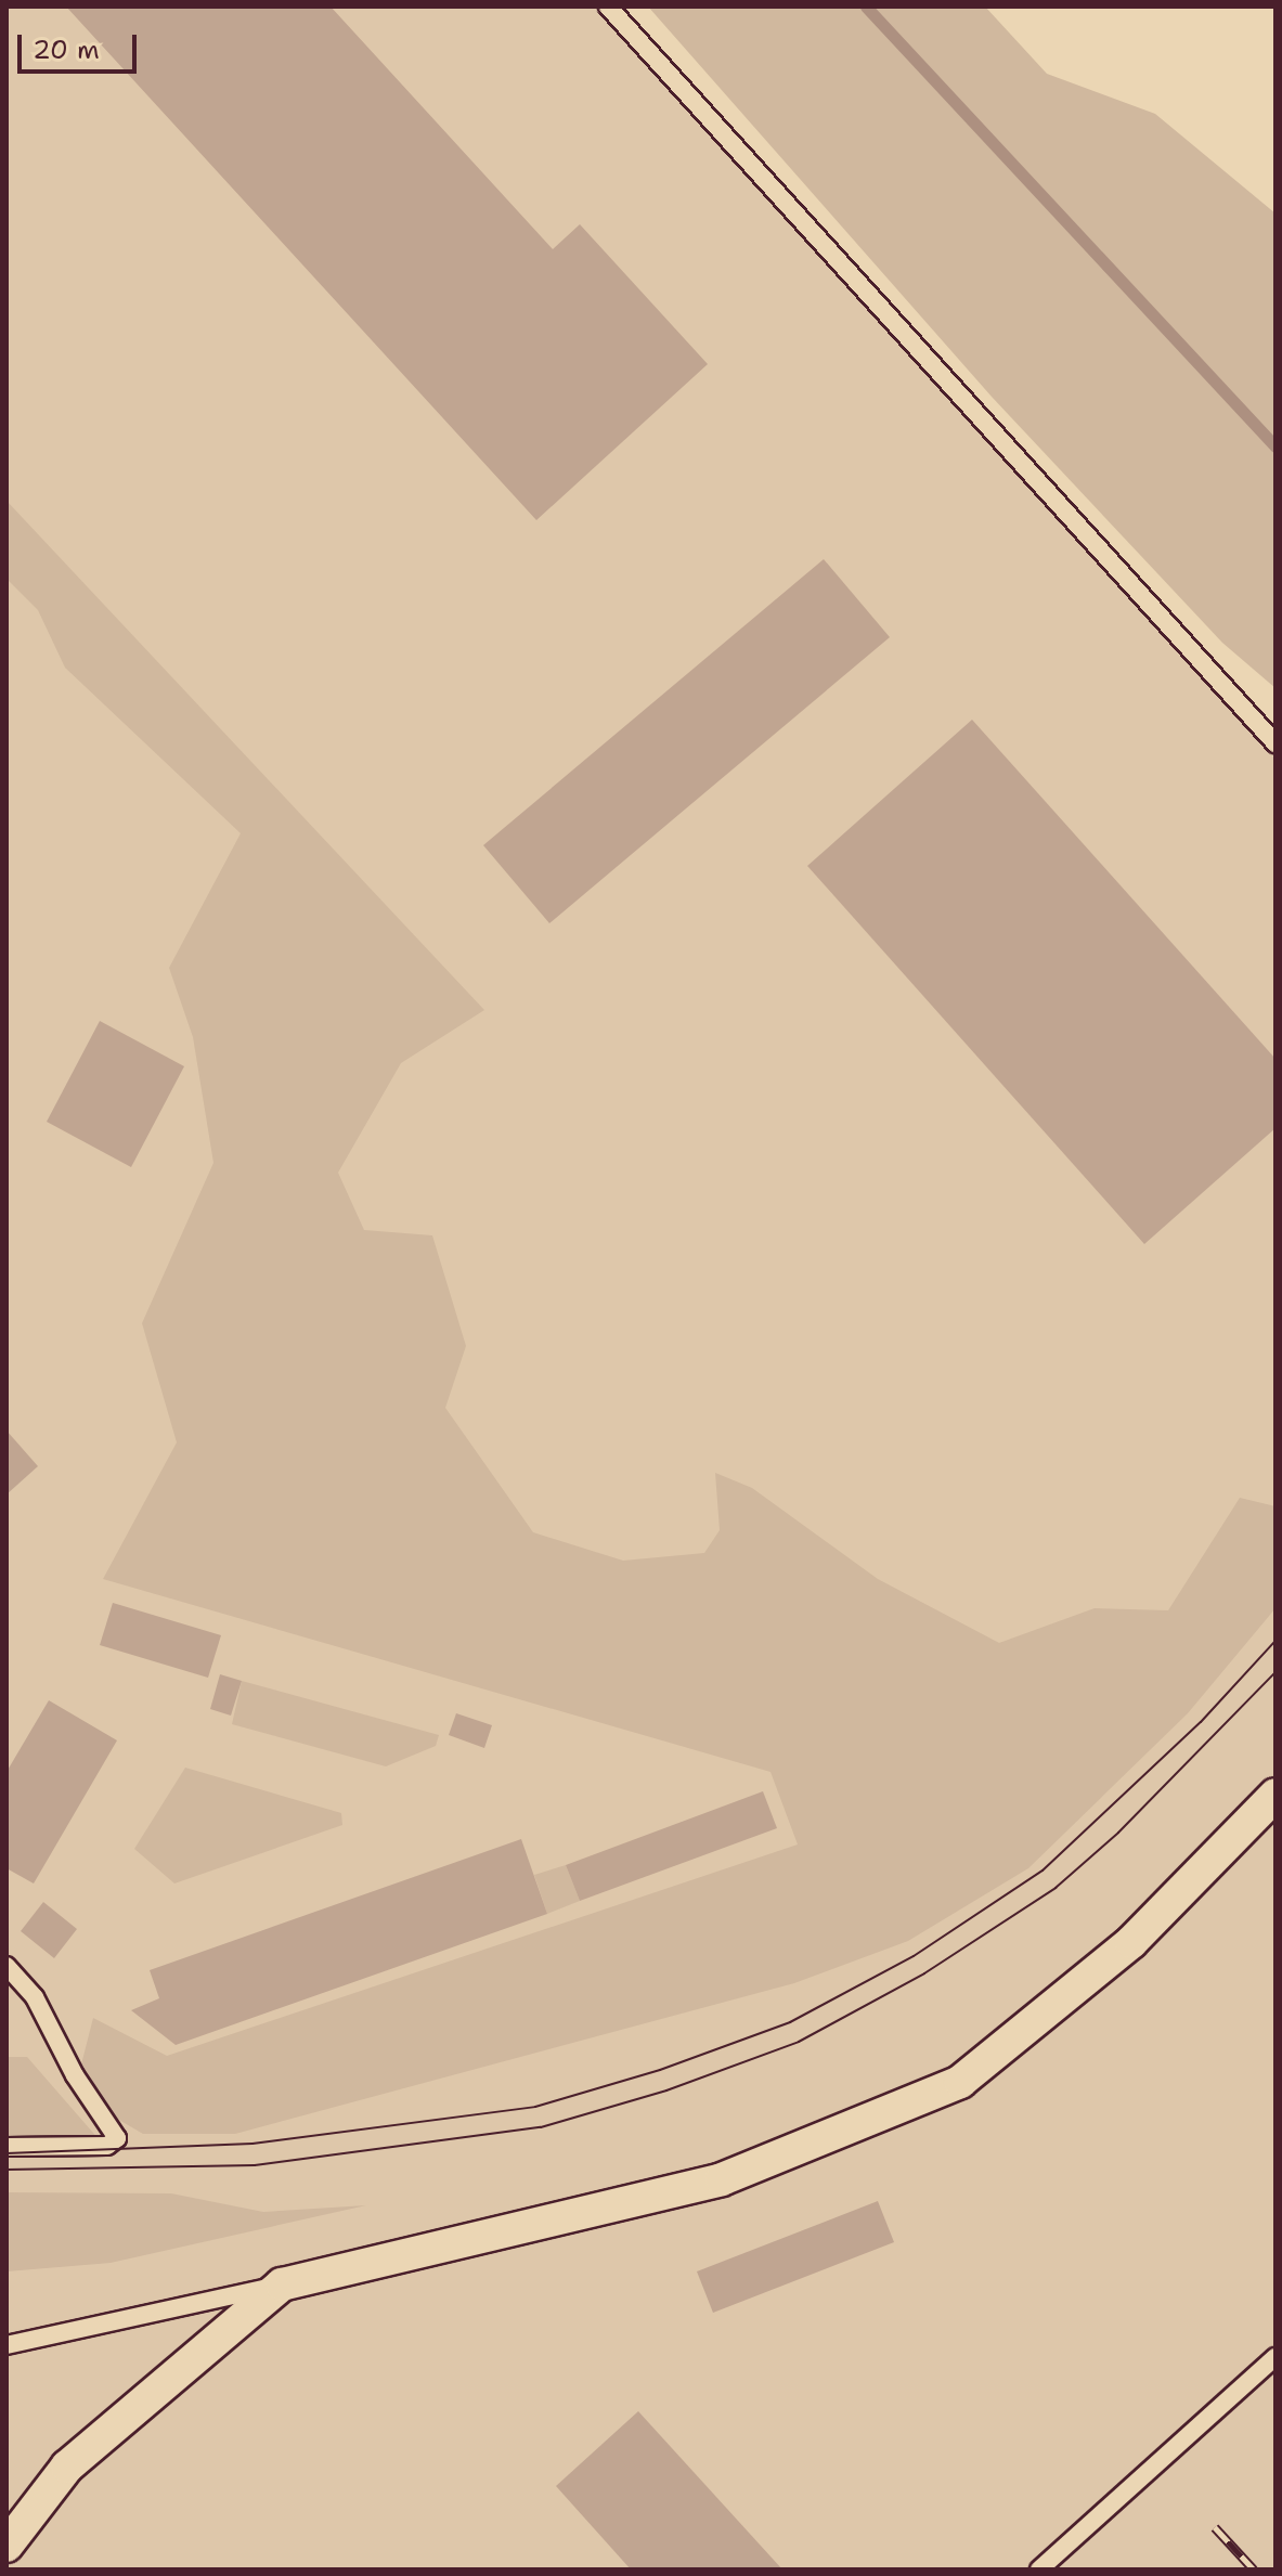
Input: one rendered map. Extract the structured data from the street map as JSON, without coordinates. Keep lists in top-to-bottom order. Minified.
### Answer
{"scale_bar":"20 m"}
